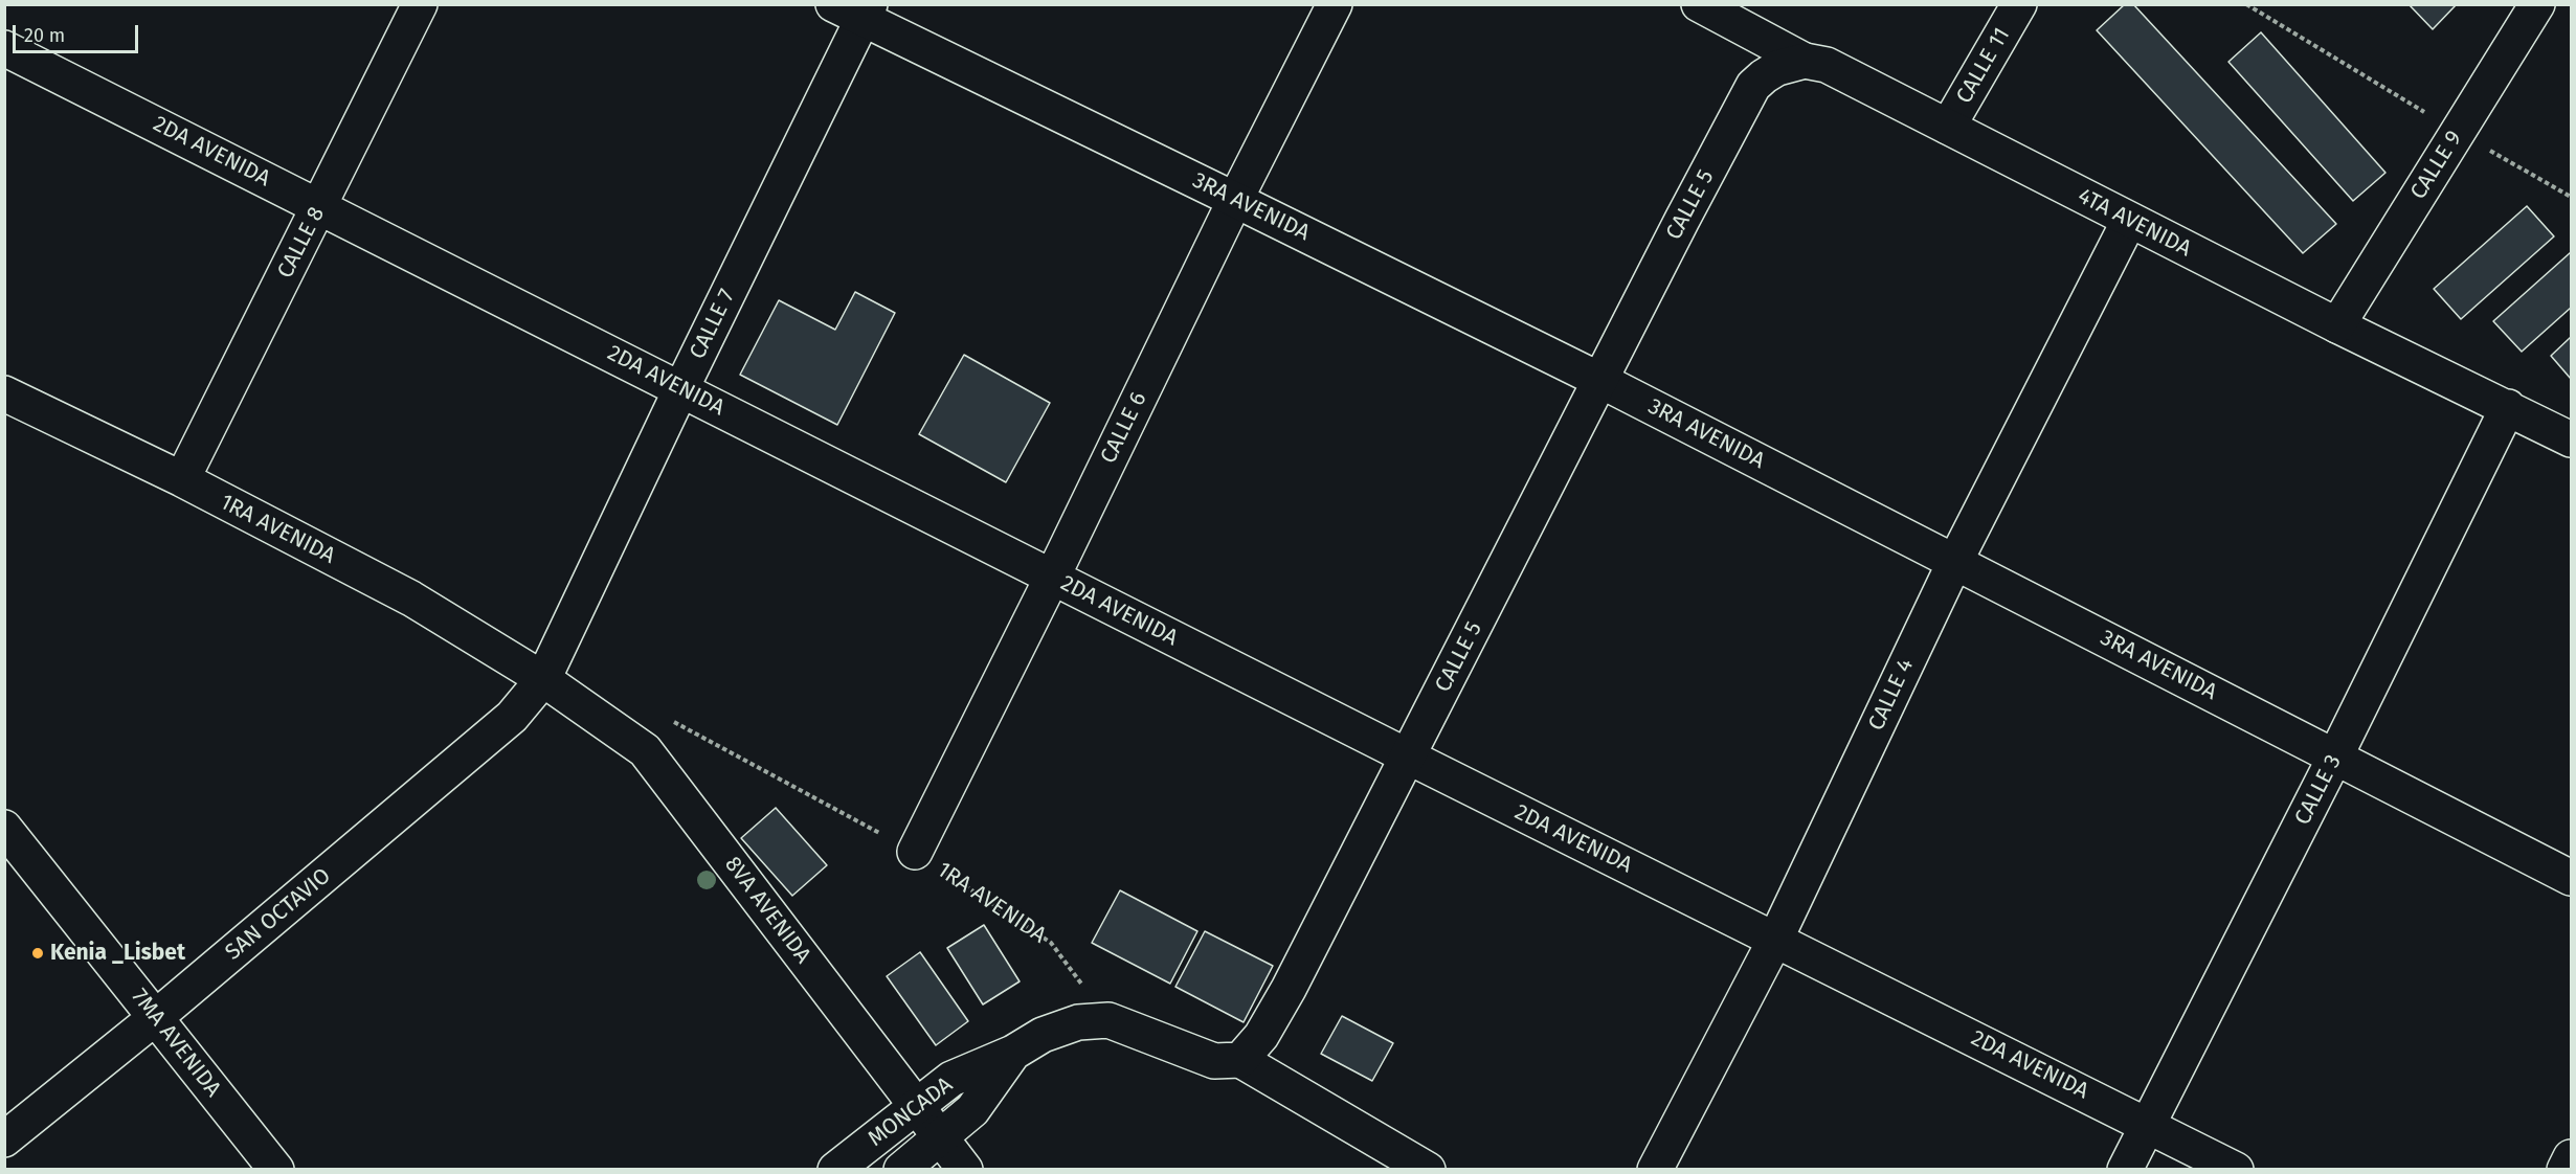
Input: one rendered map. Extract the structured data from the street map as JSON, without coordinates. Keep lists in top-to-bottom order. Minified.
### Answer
{"streets":{"street":["CALLE 11","2DA AVENIDA","CALLE 9","CALLE 5","3RA AVENIDA","4TA AVENIDA","CALLE 8","CALLE 7","CALLE 6","1RA AVENIDA","CALLE 4","CALLE 3","8VA AVENIDA","SAN OCTAVIO","7MA AVENIDA","MONCADA"]},"crossings":[["CALLE 11","4TA AVENIDA"],["2DA AVENIDA","CALLE 5"],["2DA AVENIDA","CALLE 8"],["2DA AVENIDA","CALLE 7"],["2DA AVENIDA","CALLE 6"],["2DA AVENIDA","CALLE 4"],["2DA AVENIDA","CALLE 3"],["CALLE 9","4TA AVENIDA"],["CALLE 5","3RA AVENIDA"],["CALLE 5","4TA AVENIDA"],["3RA AVENIDA","CALLE 7"],["3RA AVENIDA","CALLE 6"],["3RA AVENIDA","CALLE 4"],["3RA AVENIDA","CALLE 3"],["4TA AVENIDA","CALLE 4"],["4TA AVENIDA","CALLE 3"],["CALLE 8","1RA AVENIDA"],["CALLE 7","1RA AVENIDA"],["CALLE 7","8VA AVENIDA"],["CALLE 7","SAN OCTAVIO"],["CALLE 6","1RA AVENIDA"],["1RA AVENIDA","8VA AVENIDA"],["1RA AVENIDA","SAN OCTAVIO"],["8VA AVENIDA","SAN OCTAVIO"],["8VA AVENIDA","MONCADA"],["SAN OCTAVIO","7MA AVENIDA"]],"places":["Kenia _Lisbet"],"scale_bar":"20 m"}
